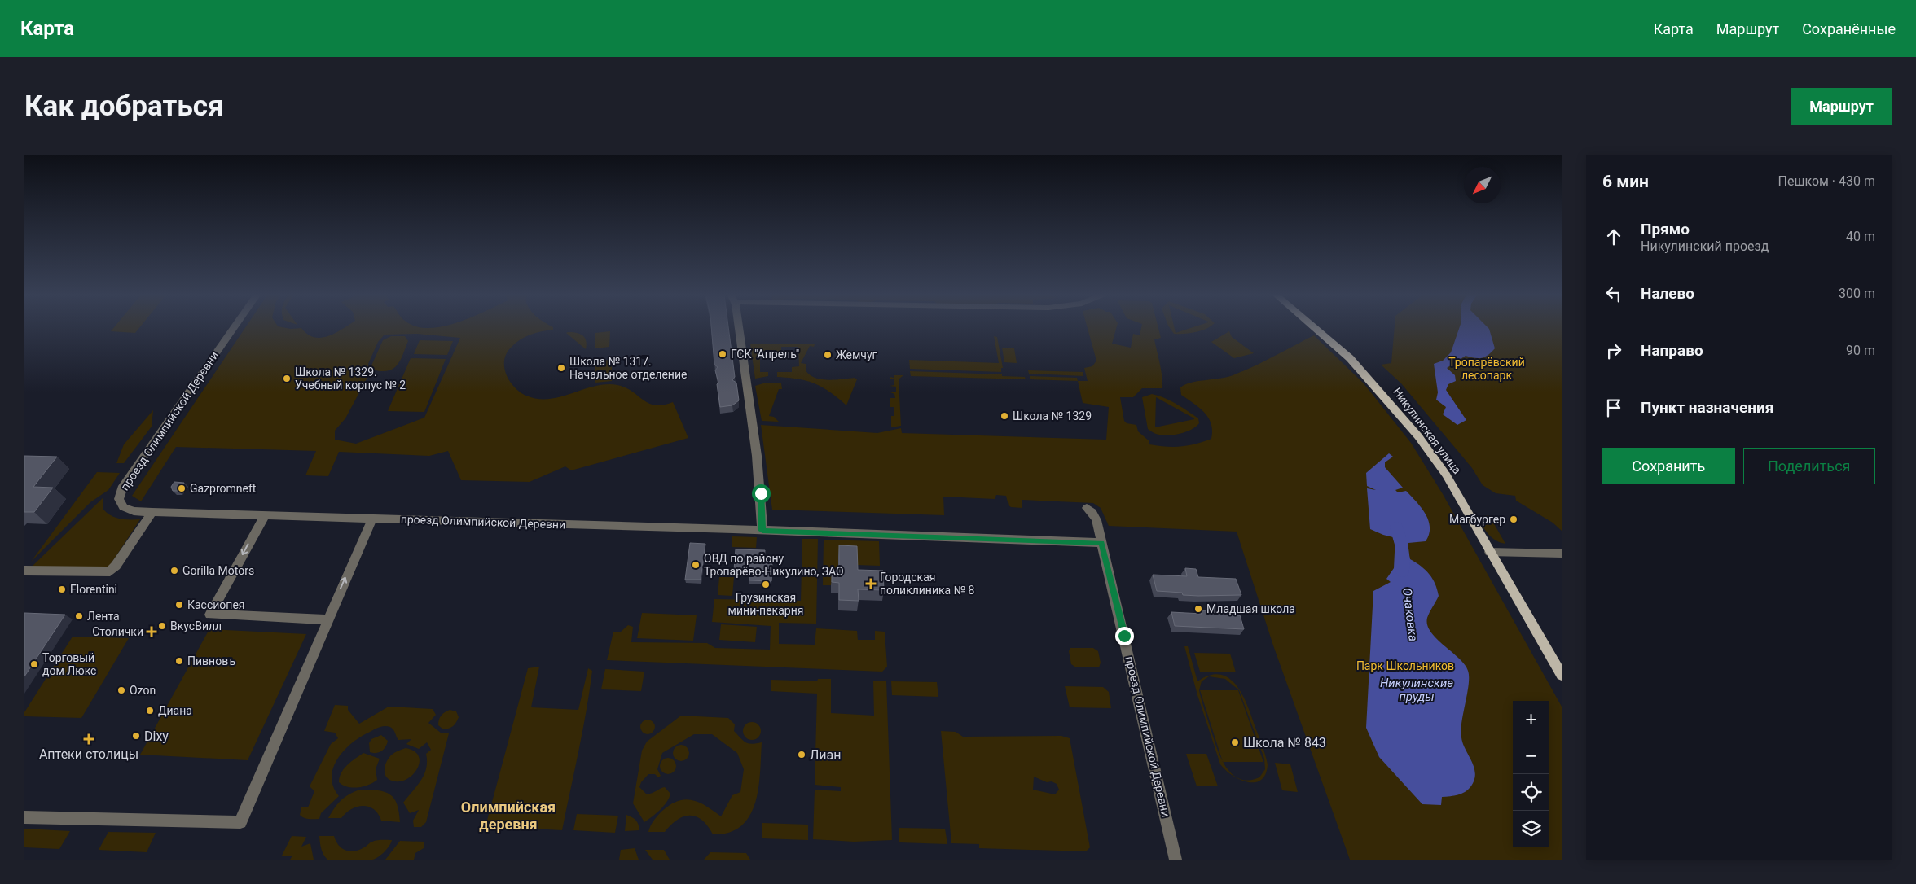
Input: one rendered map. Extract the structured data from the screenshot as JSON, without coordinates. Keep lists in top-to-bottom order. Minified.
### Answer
{"streets":{"main road":["Никулинская улица"],"street":["проезд Олимпийской Деревни"]},"districts":["Олимпийская деревня"],"water":["Очаковка","Никулинские пруды"],"parks":["Тропарёвский лесопарк","Парк Школьников"],"places":{"other":["ГСК \"Апрель\"","Жемчуг","Школа № 1317. Начальное отделение","Школа № 1329. Учебный корпус № 2","Школа № 1329","Gazpromneft","Магбургер","ОВД по району Тропарёво-Никулино, ЗАО","Gorilla Motors","Грузинская мини-пекарня","Florentini","Кассиопея","Младшая школа","Лента","ВкусВилл","Пивновъ","Торговый дом Люкс","Ozon","Диана","Dixy","Школа № 843","Лиан"],"health":["Городская поликлиника № 8","Столички","Аптеки столицы"]},"north":"bottom left","page":{"header":"Карта","nav":["Карта","Маршрут","Сохранённые"],"buttons":["Маршрут",["Сохранить","Поделиться"]],"title":"Как добраться","heading":["6 мин","Пешком · 430 m"],"list":[["Прямо","Никулинский проезд","40 m"],["Налево","300 m"],["Направо","90 m"],"Пункт назначения"],"map_buttons":["+","−"]}}
